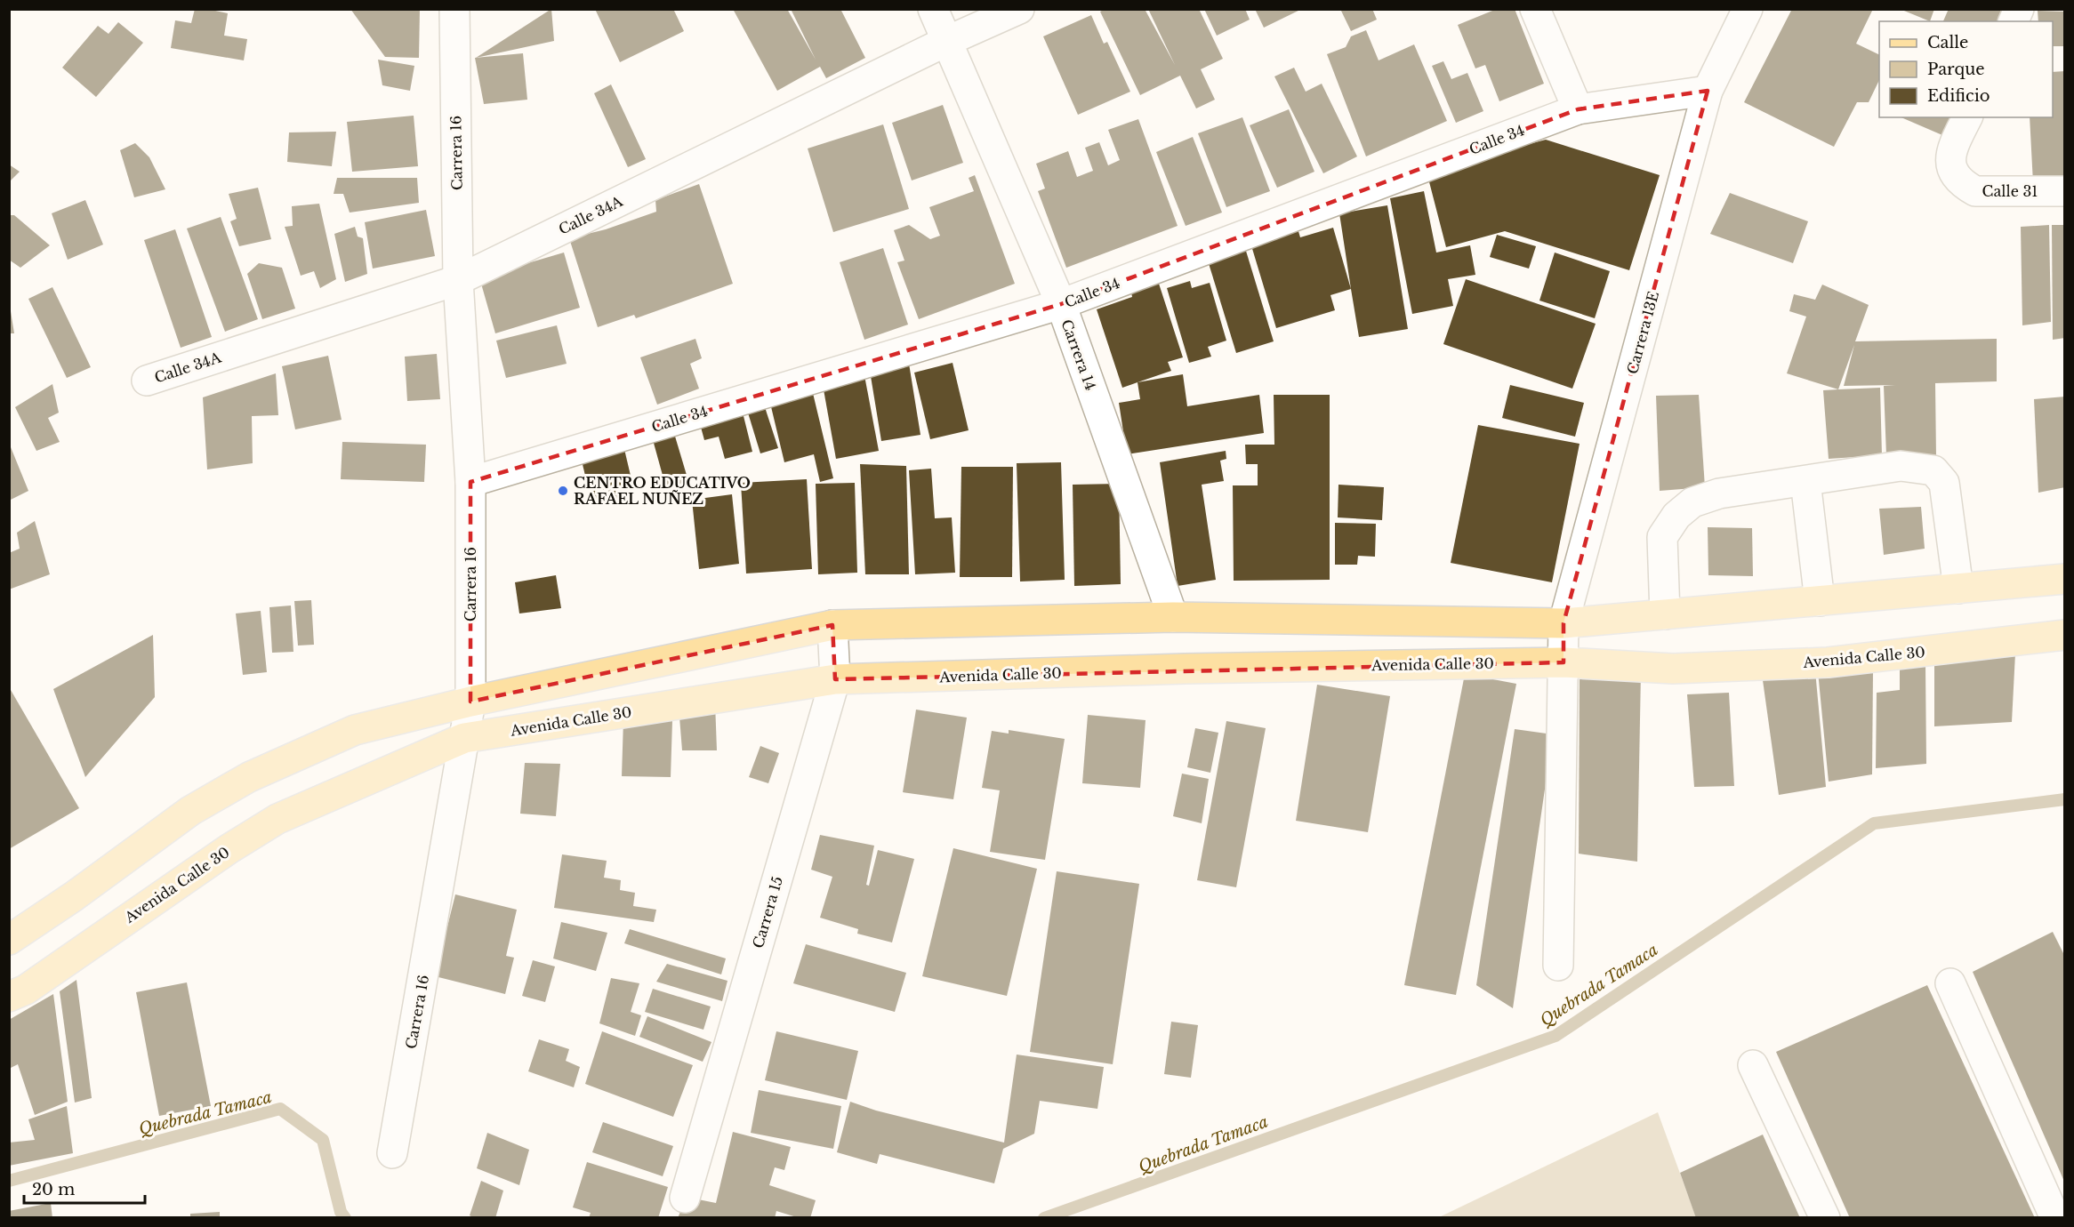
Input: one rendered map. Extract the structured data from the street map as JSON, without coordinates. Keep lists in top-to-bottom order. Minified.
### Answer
{"streets":{"main road":["Avenida Calle 30"],"street":["Calle 34","Carrera 16","Calle 31","Calle 34A","Carrera 13E","Carrera 14","Carrera 15"]},"crossings":[["Calle 34","Carrera 16"],["Calle 34","Carrera 13E"],["Calle 34","Carrera 14"],["Carrera 16","Calle 34A"],["Carrera 16","Avenida Calle 30"],["Calle 34A","Carrera 14"],["Carrera 13E","Avenida Calle 30"],["Avenida Calle 30","Carrera 15"]],"water":["Quebrada Tamaca"],"places":["CENTRO EDUCATIVO RAFAEL NUÑEZ"],"legend":["Calle","Parque","Edificio"],"scale_bar":"20 m"}
